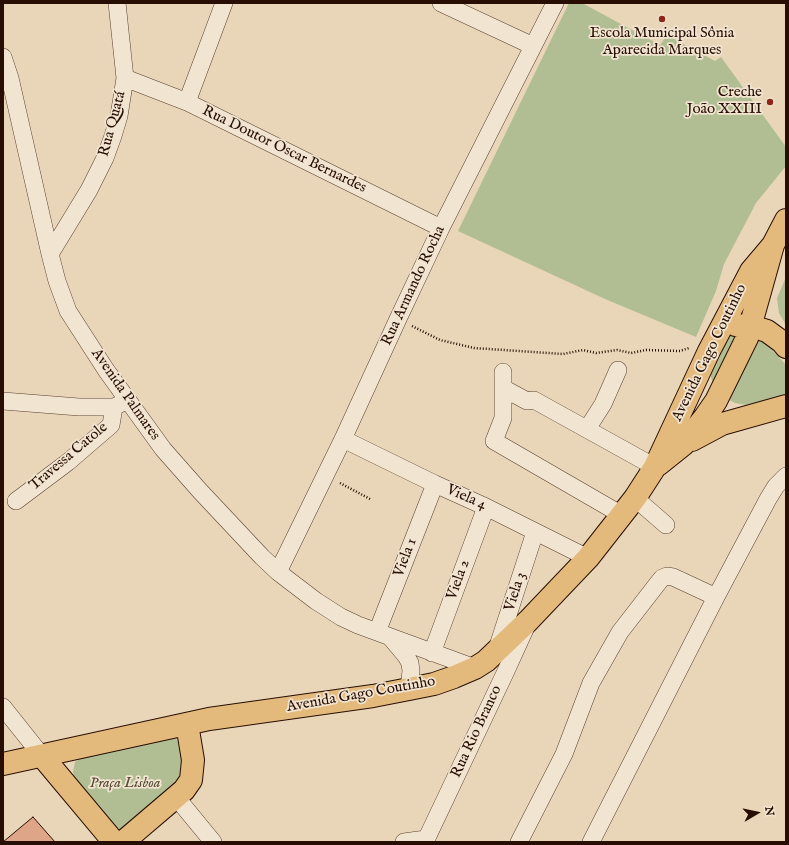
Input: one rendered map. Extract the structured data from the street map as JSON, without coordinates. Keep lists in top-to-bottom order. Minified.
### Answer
{"streets":{"main road":["Avenida Gago Coutinho"],"street":["Rua Quatá","Rua Doutor Oscar Bernardes","Rua Armando Rocha","Avenida Palmares","Travessa Catole","Viela 4","Viela 1","Viela 2","Viela 3","Rua Rio Branco"]},"crossings":[["Rua Quatá","Rua Doutor Oscar Bernardes"],["Rua Quatá","Avenida Palmares"],["Rua Doutor Oscar Bernardes","Rua Armando Rocha"],["Rua Armando Rocha","Avenida Palmares"],["Rua Armando Rocha","Viela 4"],["Avenida Gago Coutinho","Avenida Palmares"],["Avenida Gago Coutinho","Viela 4"],["Avenida Gago Coutinho","Viela 3"],["Avenida Gago Coutinho","Rua Rio Branco"],["Avenida Palmares","Travessa Catole"],["Avenida Palmares","Viela 1"],["Avenida Palmares","Viela 2"],["Viela 4","Viela 1"],["Viela 4","Viela 2"],["Viela 4","Viela 3"]],"parks":["Praça Lisboa"],"places":["Escola Municipal Sônia Aparecida Marques","Creche João XXIII"],"north":"right"}
